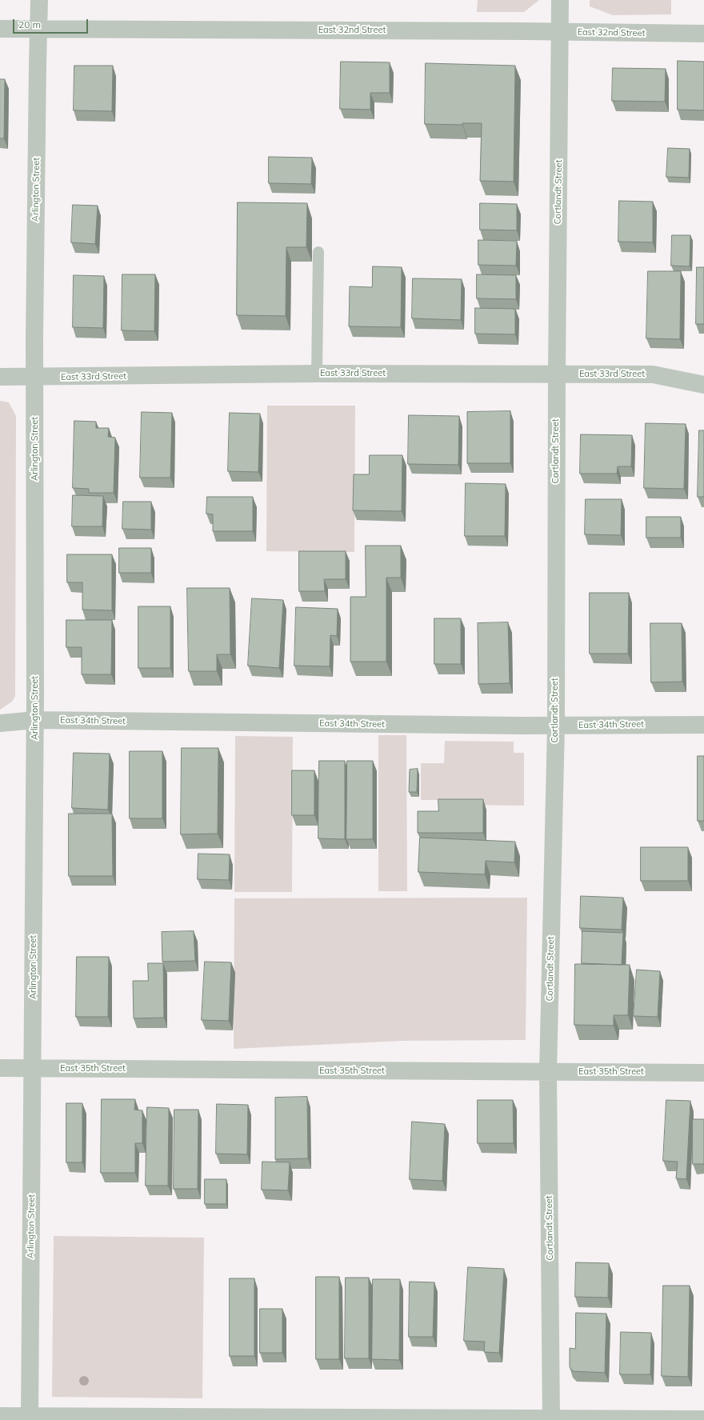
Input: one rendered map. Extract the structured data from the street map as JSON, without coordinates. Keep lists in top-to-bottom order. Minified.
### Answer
{"streets":{"street":["East 32nd Street","Arlington Street","Cortlandt Street","East 33rd Street","East 34th Street","East 35th Street"]},"crossings":[["East 32nd Street","Arlington Street"],["East 32nd Street","Cortlandt Street"],["Arlington Street","East 33rd Street"],["Arlington Street","East 34th Street"],["Arlington Street","East 35th Street"],["Cortlandt Street","East 33rd Street"],["Cortlandt Street","East 34th Street"],["Cortlandt Street","East 35th Street"]],"scale_bar":"20 m"}
